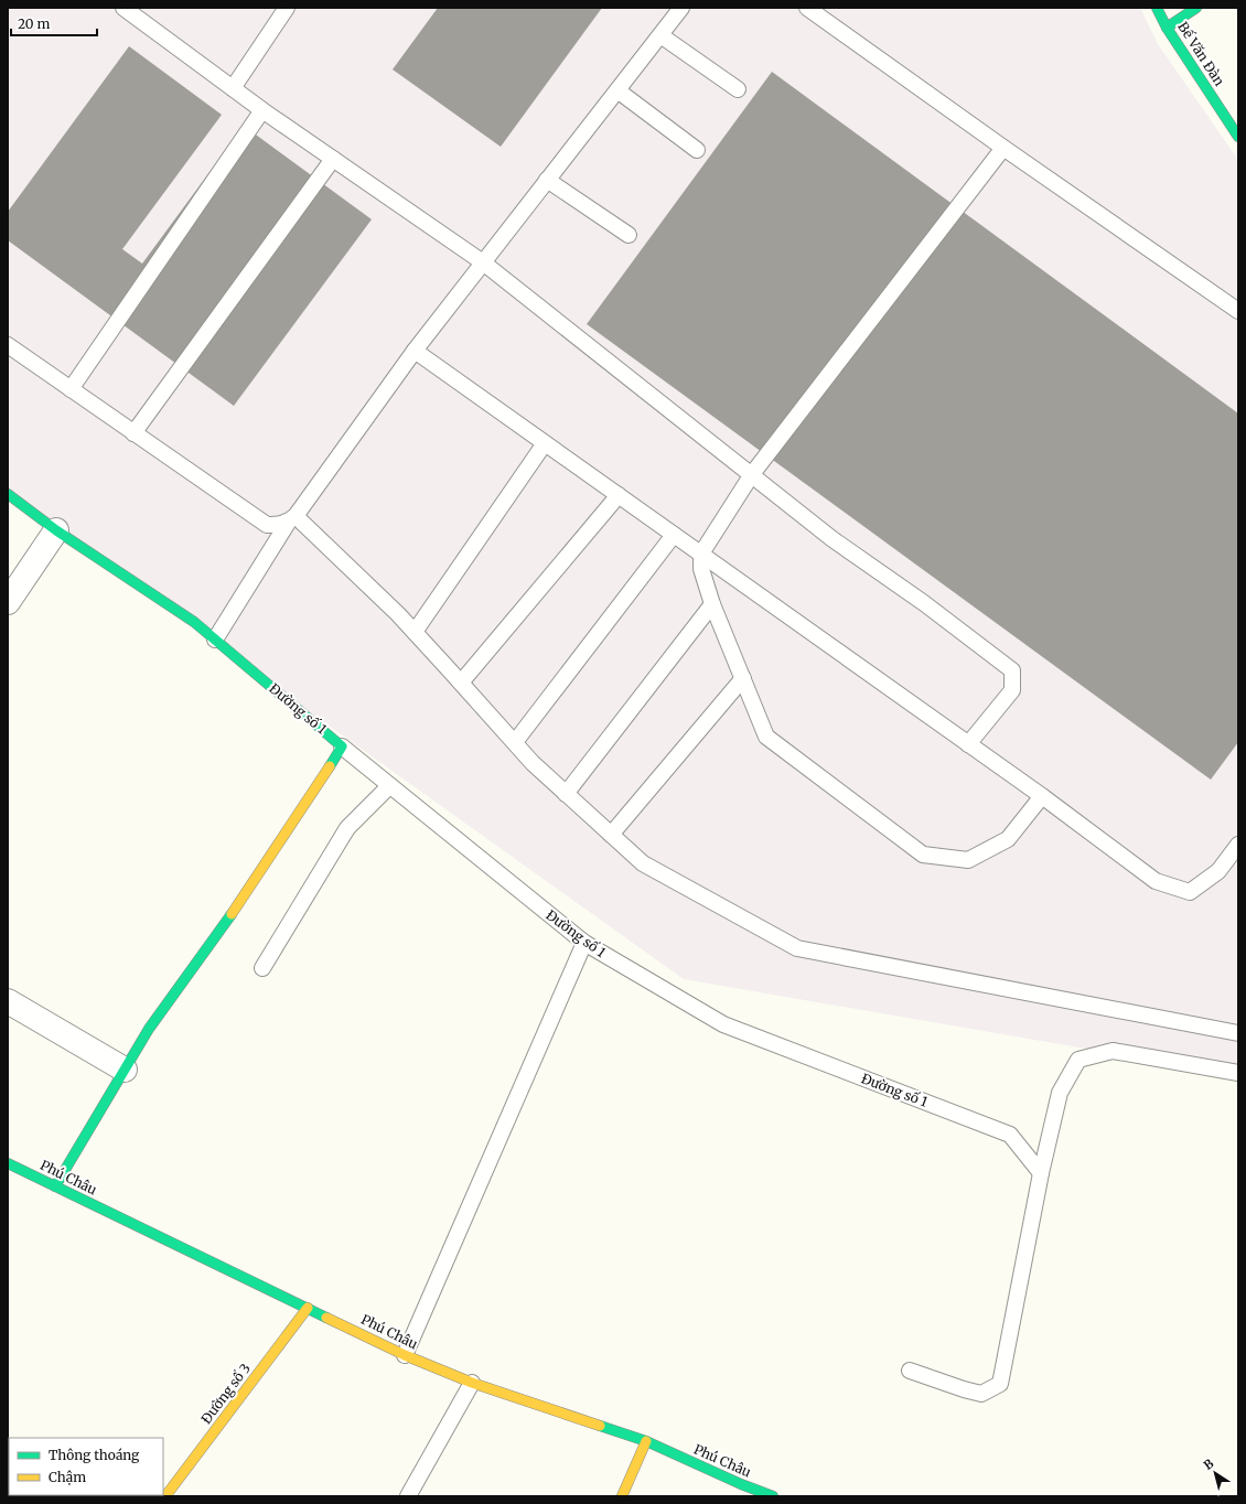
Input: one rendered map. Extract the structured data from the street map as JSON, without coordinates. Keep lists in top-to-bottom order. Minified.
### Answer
{"streets":{"street":["Bế Văn Đàn","Đường số 1","Phú Châu","Đường số 3"]},"crossings":[["Phú Châu","Đường số 3"]],"legend":["Thông thoáng","Chậm"],"scale_bar":"20 m","north":"top left"}
